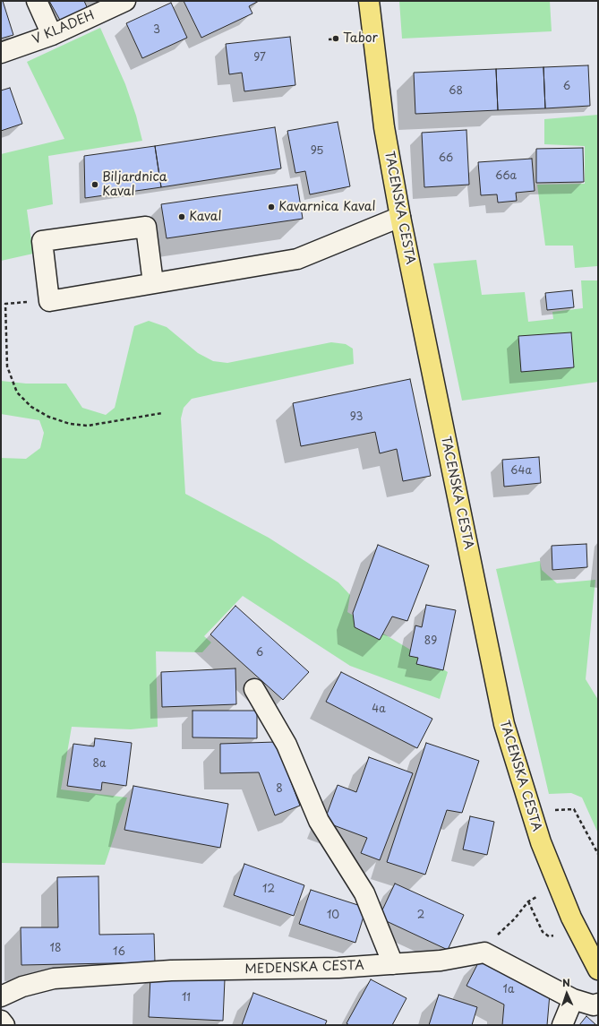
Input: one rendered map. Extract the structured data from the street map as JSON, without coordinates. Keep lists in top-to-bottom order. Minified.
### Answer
{"streets":{"main road":["TACENSKA CESTA"],"street":["V KLADEH","MEDENSKA CESTA"]},"places":["Tabor","Biljardnica Kaval","Kavarnica Kaval","Kaval"],"house_numbers":["3","97","6","68","95","66","66a","93","64a","89","6","4a","8a","8","12","10","2","18","16","1a","11"],"north":"top"}
